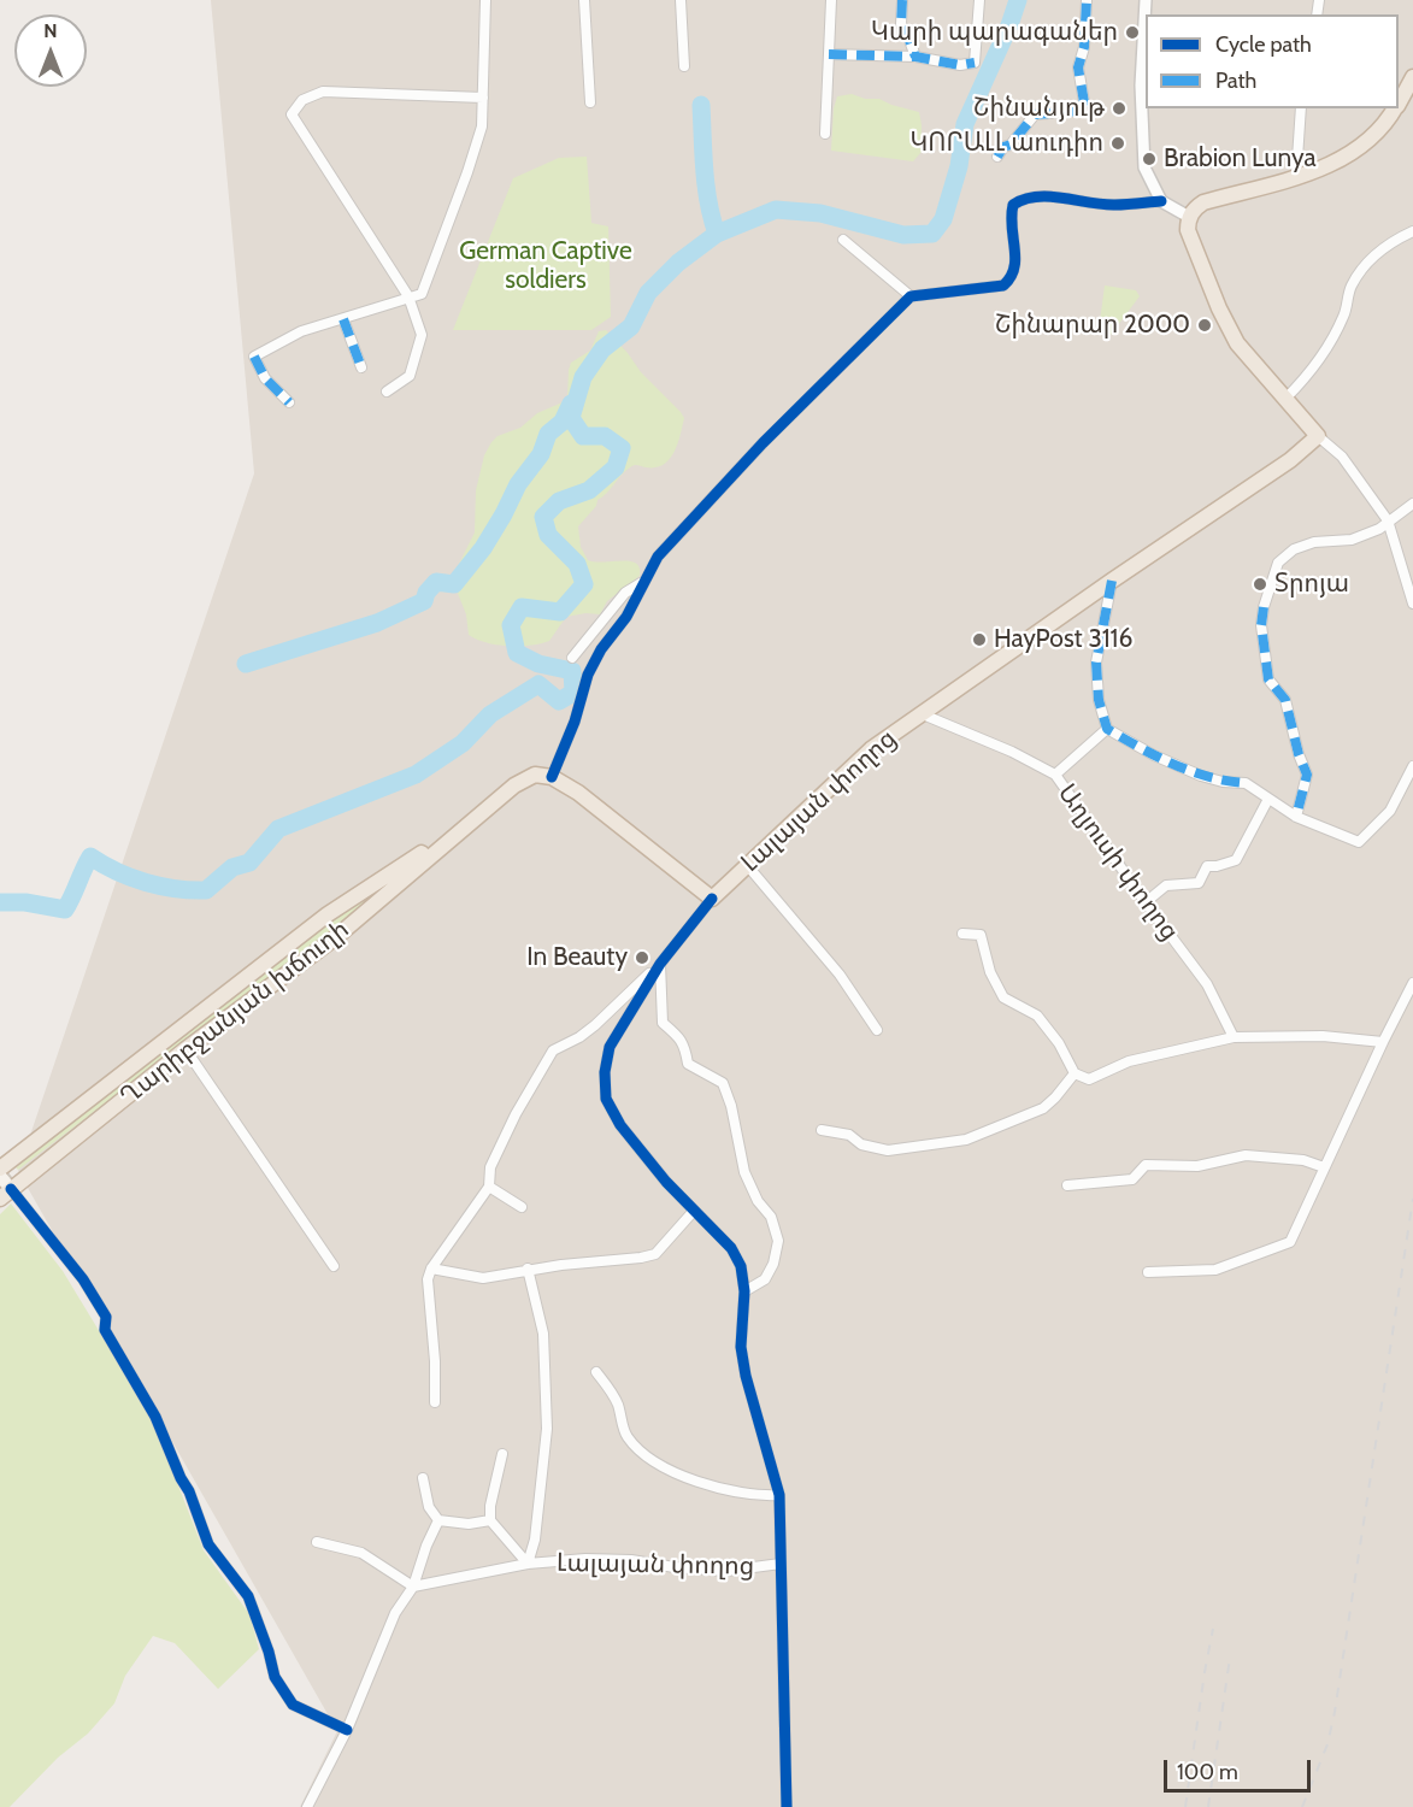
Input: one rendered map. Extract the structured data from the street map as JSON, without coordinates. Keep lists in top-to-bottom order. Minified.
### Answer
{"streets":{"highway":["Լալայան փողոց","Ղարիբջանյան խճուղի"],"street":["Աղյուսի փողոց"]},"crossings":[["Լալայան փողոց","Աղյուսի փողոց"]],"parks":["German Captive soldiers"],"places":["Կարի պարագաներ","Շինանյութ","ԿՈՐԱԼԼ աուդիո","Brabion Lunya","Շինարար 2000","Տրոյա","HayPost 3116","In Beauty"],"legend":["Cycle path","Path"],"scale_bar":"100 m","north":"top"}
